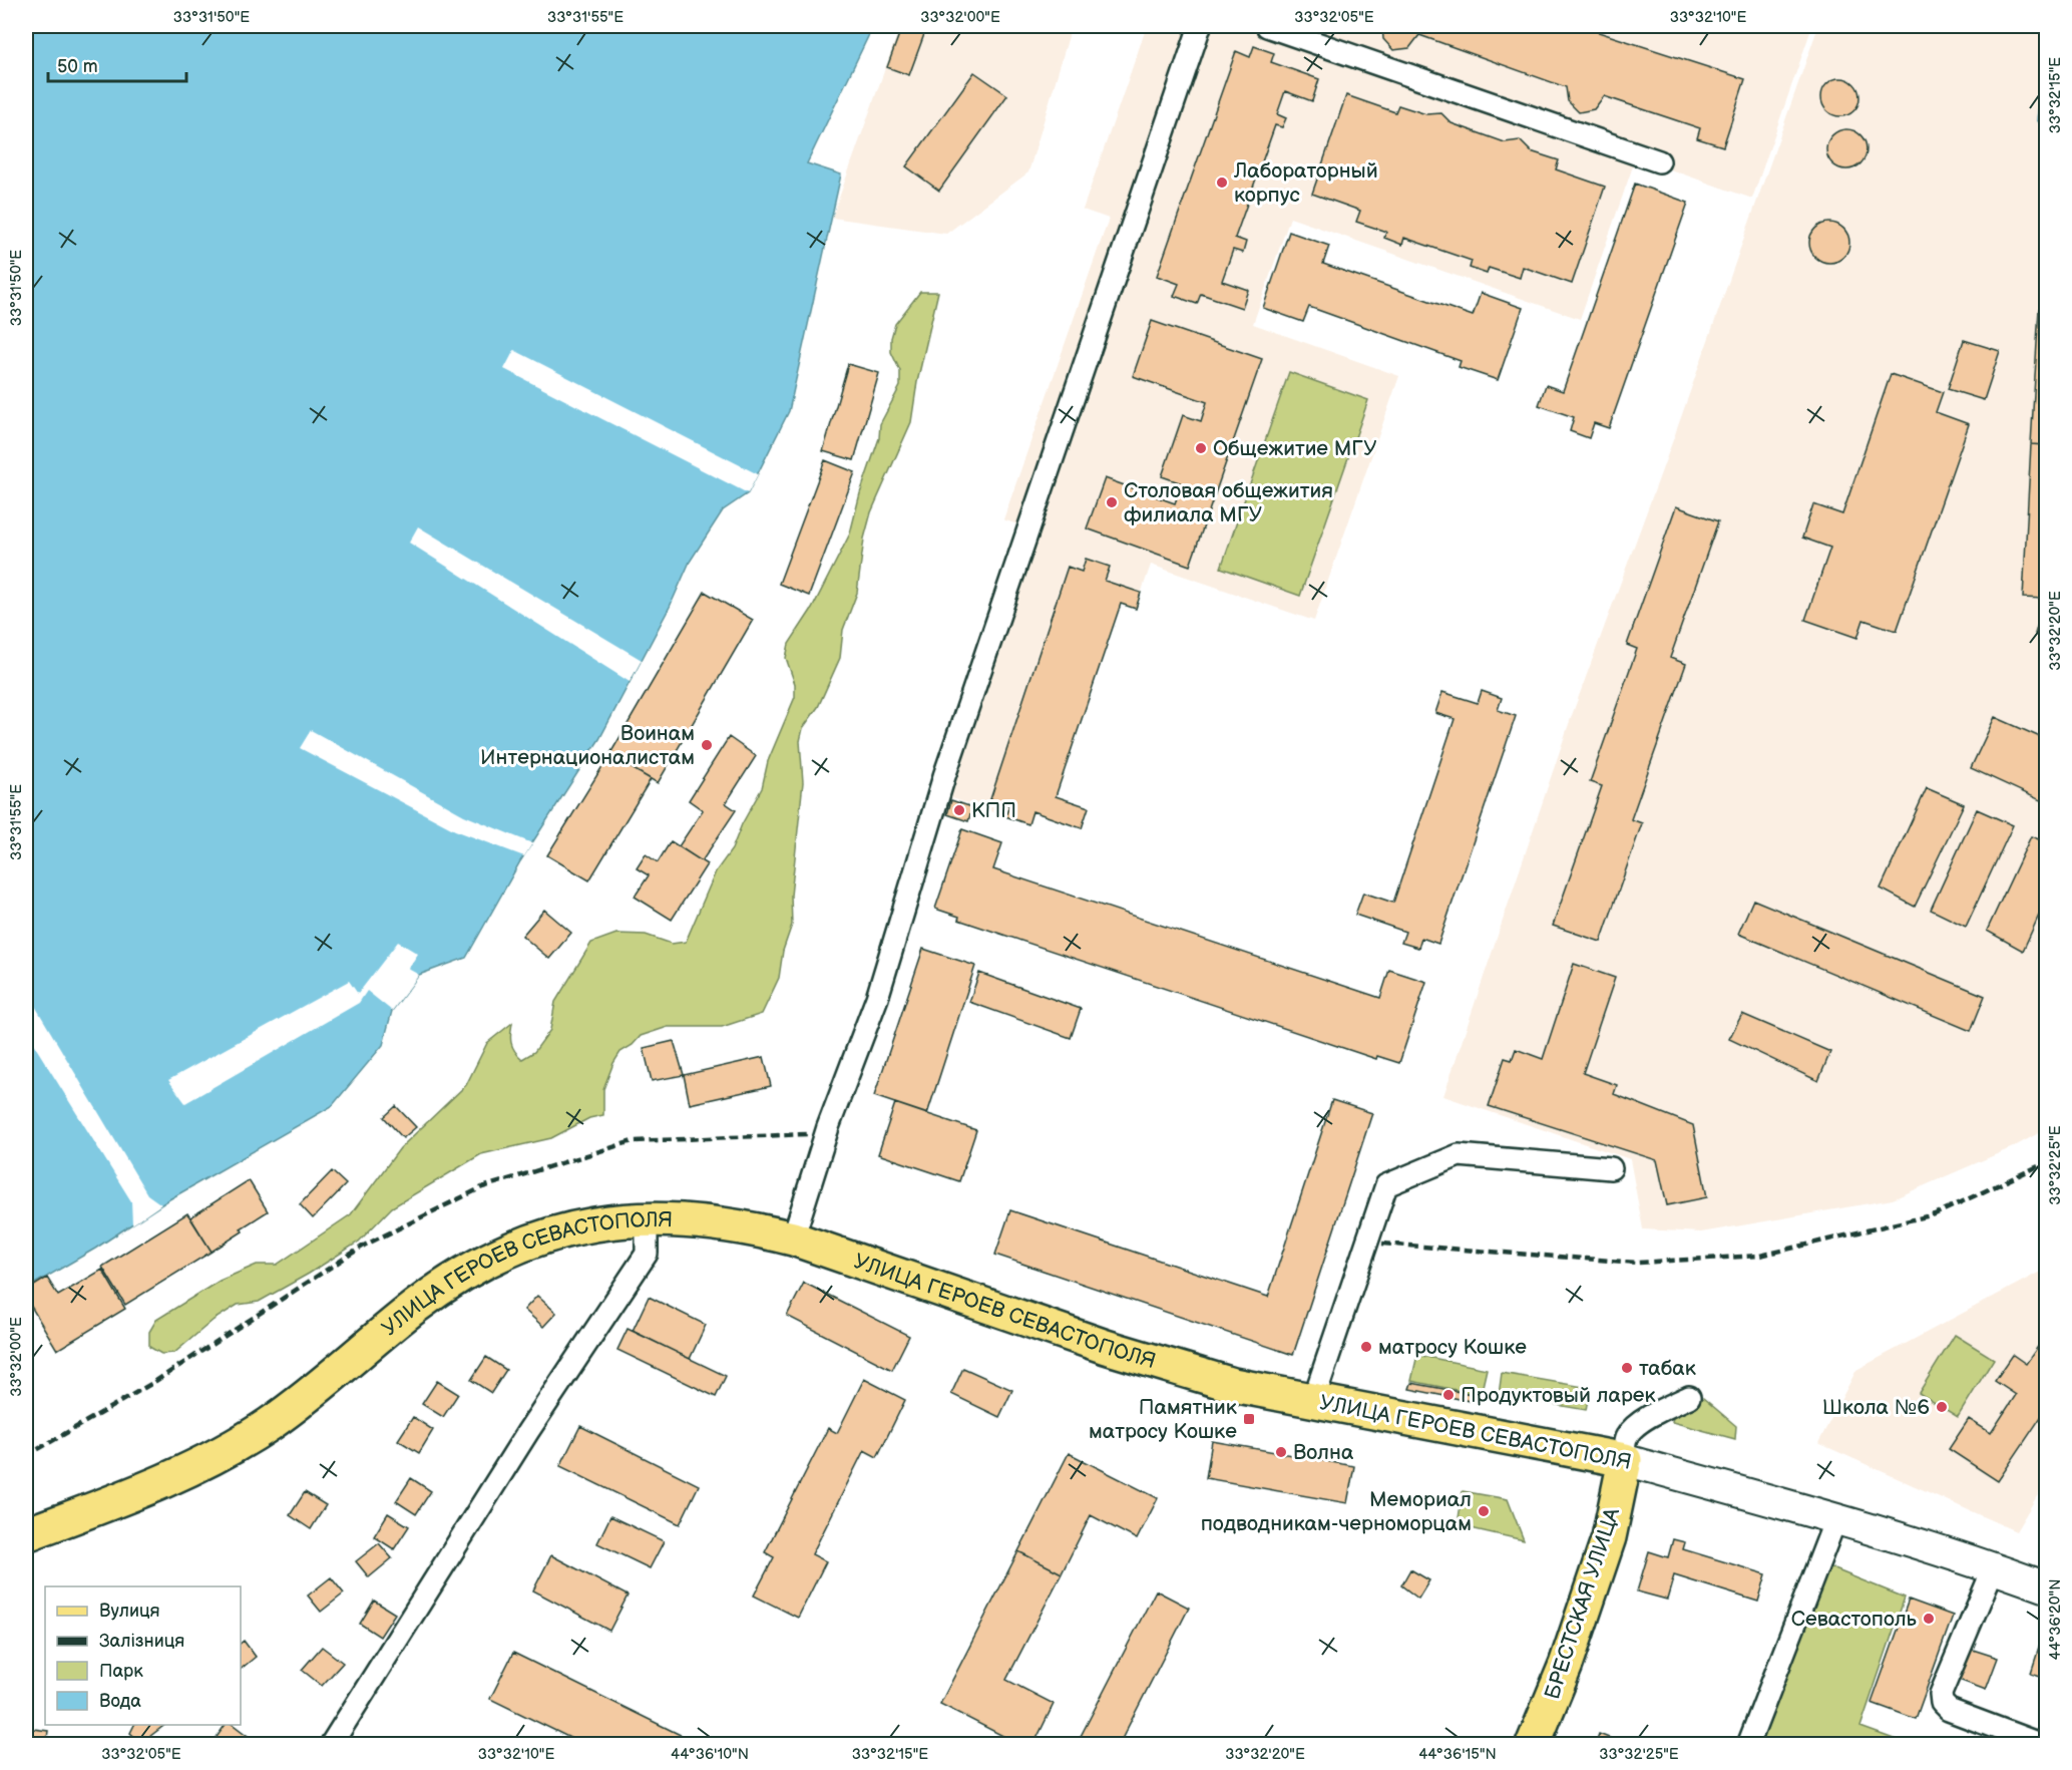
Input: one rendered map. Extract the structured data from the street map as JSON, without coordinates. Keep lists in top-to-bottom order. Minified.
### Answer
{"streets":{"main road":["УЛИЦА ГЕРОЕВ СЕВАСТОПОЛЯ","БРЕСТСКАЯ УЛИЦА"]},"crossings":[["УЛИЦА ГЕРОЕВ СЕВАСТОПОЛЯ","БРЕСТСКАЯ УЛИЦА"]],"places":{"other":["Лабораторный корпус","Общежитие МГУ","Столовая общежития филиала МГУ","Воинам Интернационалистам","КПП","матросу Кошке","табак","Продуктовый ларек","Школа №6","Волна","Мемориал подводникам-черноморцам","Севастополь"],"transit":["Памятник матросу Кошке"]},"legend":["Вулиця","Залізниця","Парк","Вода"],"scale_bar":"50 m","coordinates":["33°31'50\"E","33°31'55\"E","33°32'00\"E","33°32'05\"E","33°32'10\"E","33°32'15\"E","33°32'20\"E","33°32'25\"E","44°36'20\"N","44°36'10\"N","44°36'15\"N"]}
